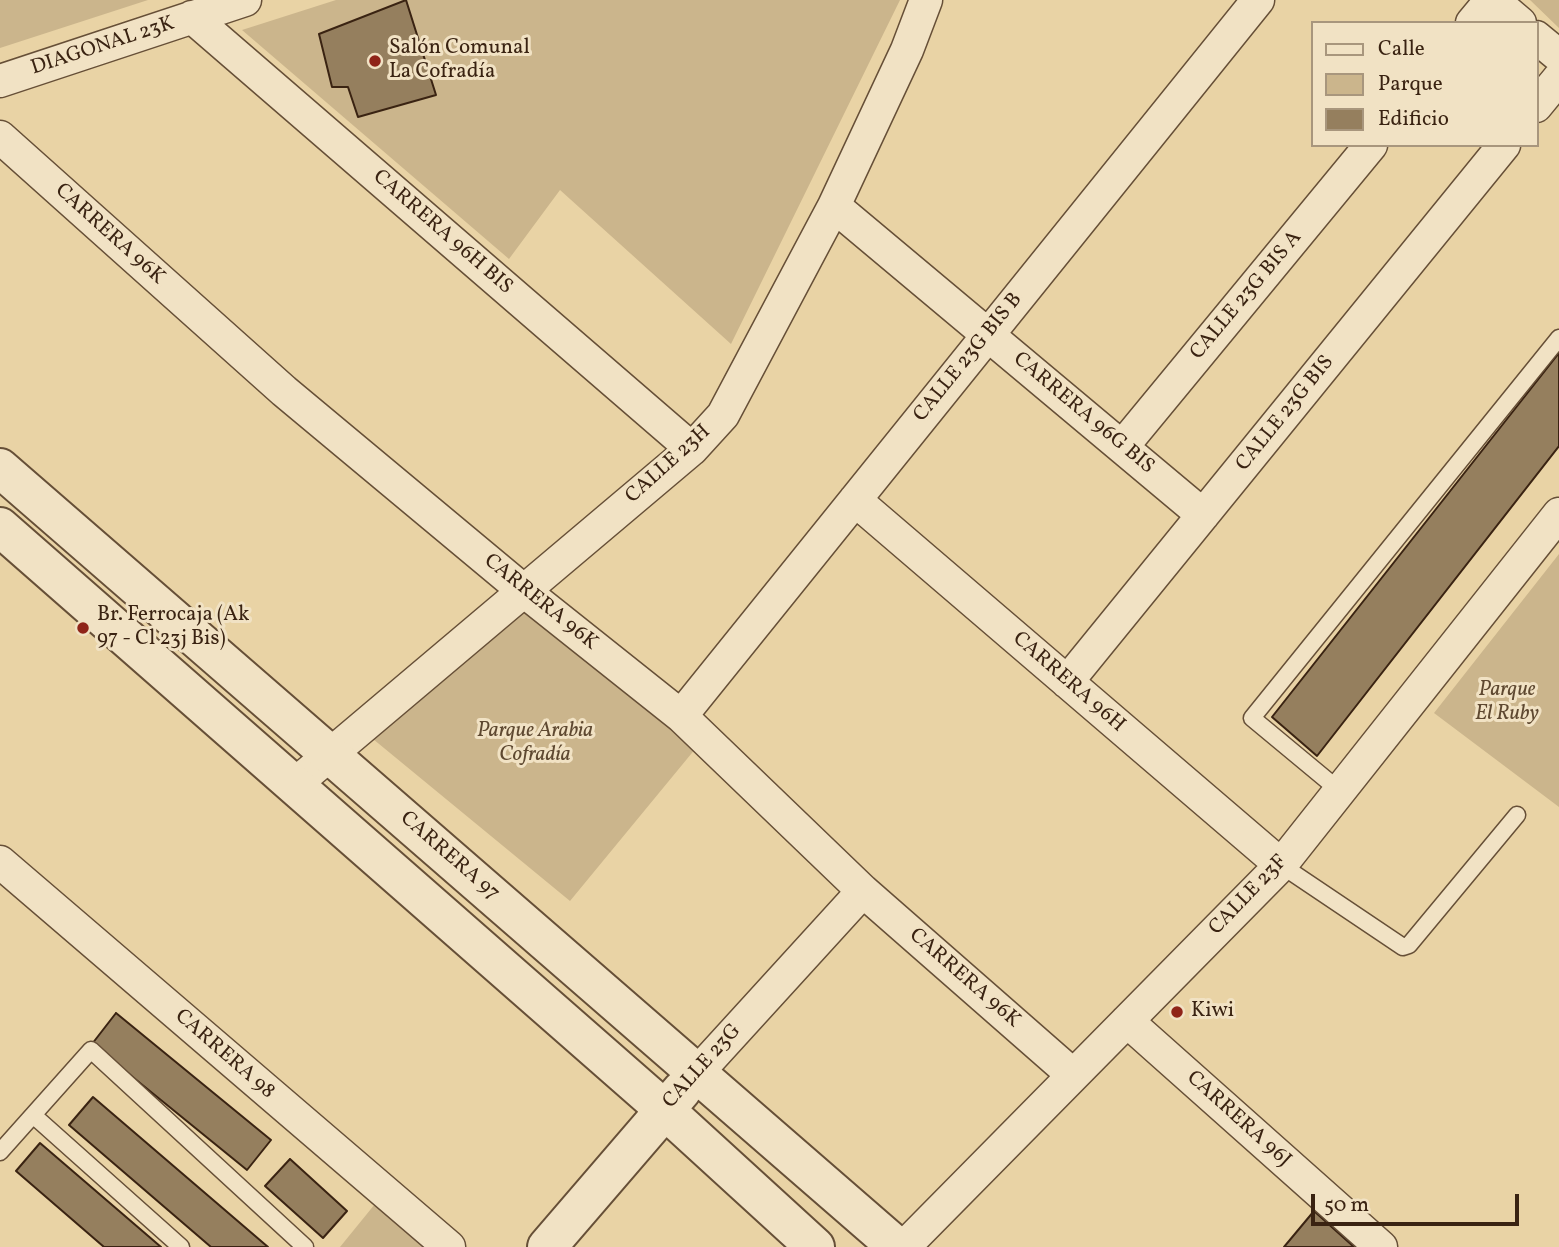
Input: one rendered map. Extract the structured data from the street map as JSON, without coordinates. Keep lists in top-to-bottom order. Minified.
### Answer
{"streets":{"street":["DIAGONAL 23K","CARRERA 96H BIS","CARRERA 96K","CALLE 23G BIS A","CALLE 23G BIS B","CARRERA 96G BIS","CALLE 23G BIS","CALLE 23H","CARRERA 96H","CARRERA 97","CALLE 23F","CARRERA 98","CALLE 23G","CARRERA 96J"]},"crossings":[["DIAGONAL 23K","CARRERA 96H BIS"],["CARRERA 96H BIS","CALLE 23H"],["CARRERA 96K","CALLE 23G BIS B"],["CARRERA 96K","CALLE 23H"],["CARRERA 96K","CALLE 23F"],["CARRERA 96K","CALLE 23G"],["CALLE 23G BIS A","CARRERA 96G BIS"],["CALLE 23G BIS B","CARRERA 96G BIS"],["CALLE 23G BIS B","CARRERA 96H"],["CARRERA 96G BIS","CALLE 23G BIS"],["CARRERA 96G BIS","CALLE 23H"],["CALLE 23G BIS","CARRERA 96H"],["CALLE 23H","CARRERA 97"],["CARRERA 96H","CALLE 23F"],["CARRERA 97","CALLE 23G"],["CALLE 23F","CARRERA 96J"]],"parks":["Parque El Ruby","Parque Arabia Cofradía"],"places":["Salón Comunal La Cofradía","Br. Ferrocaja (Ak 97 - Cl 23j Bis)","Kiwi"],"legend":["Calle","Parque","Edificio"],"scale_bar":"50 m"}
